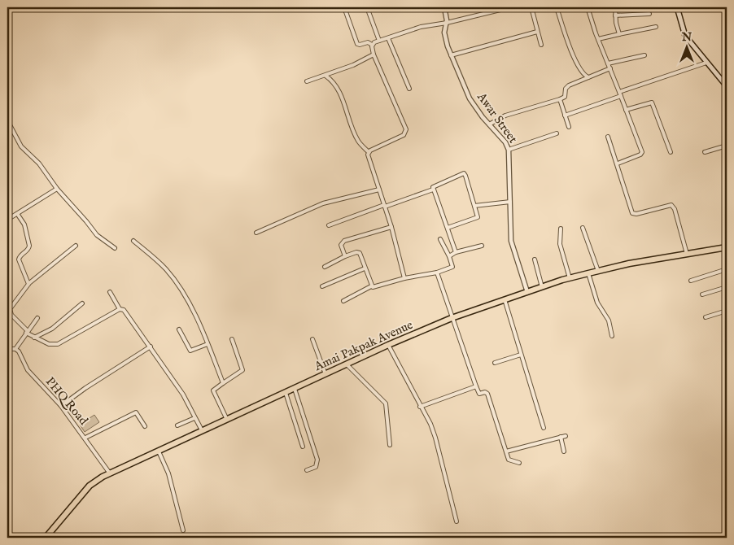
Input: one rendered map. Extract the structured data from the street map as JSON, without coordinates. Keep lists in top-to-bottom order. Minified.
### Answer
{"streets":{"highway":["Amai Pakpak Avenue"],"street":["Awar Street","PHQ Road"]},"crossings":[["Awar Street","Amai Pakpak Avenue"],["Amai Pakpak Avenue","PHQ Road"]],"north":"top"}
